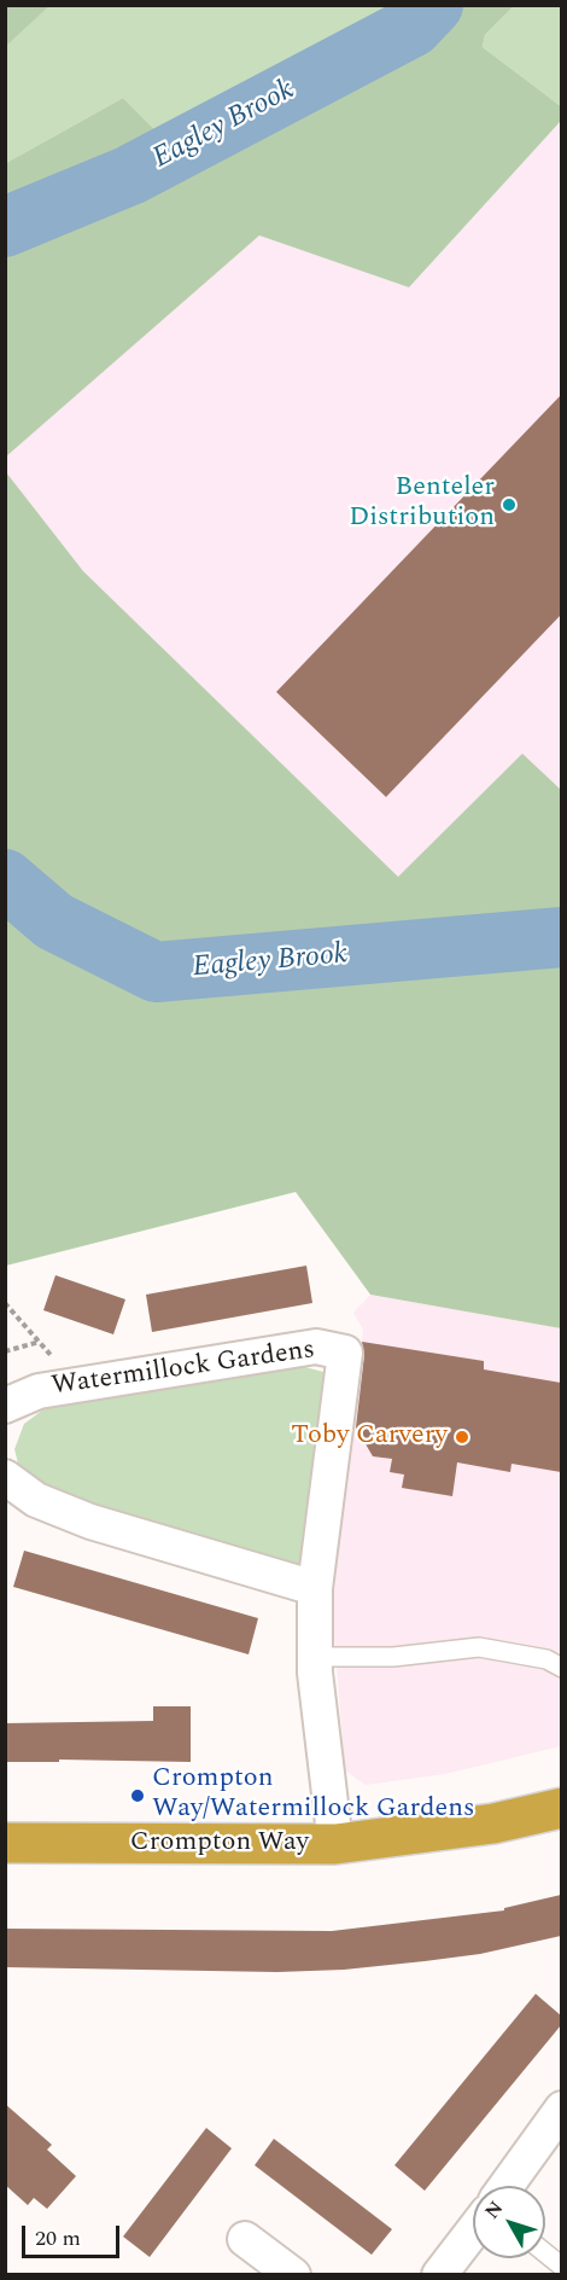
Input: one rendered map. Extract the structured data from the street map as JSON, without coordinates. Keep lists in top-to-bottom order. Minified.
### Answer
{"streets":{"highway":["Crompton Way"],"street":["Watermillock Gardens"]},"crossings":[["Watermillock Gardens","Crompton Way"]],"water":["Eagley Brook"],"places":["Benteler Distribution","Toby Carvery","Crompton Way/Watermillock Gardens"],"scale_bar":"20 m","north":"top left"}
